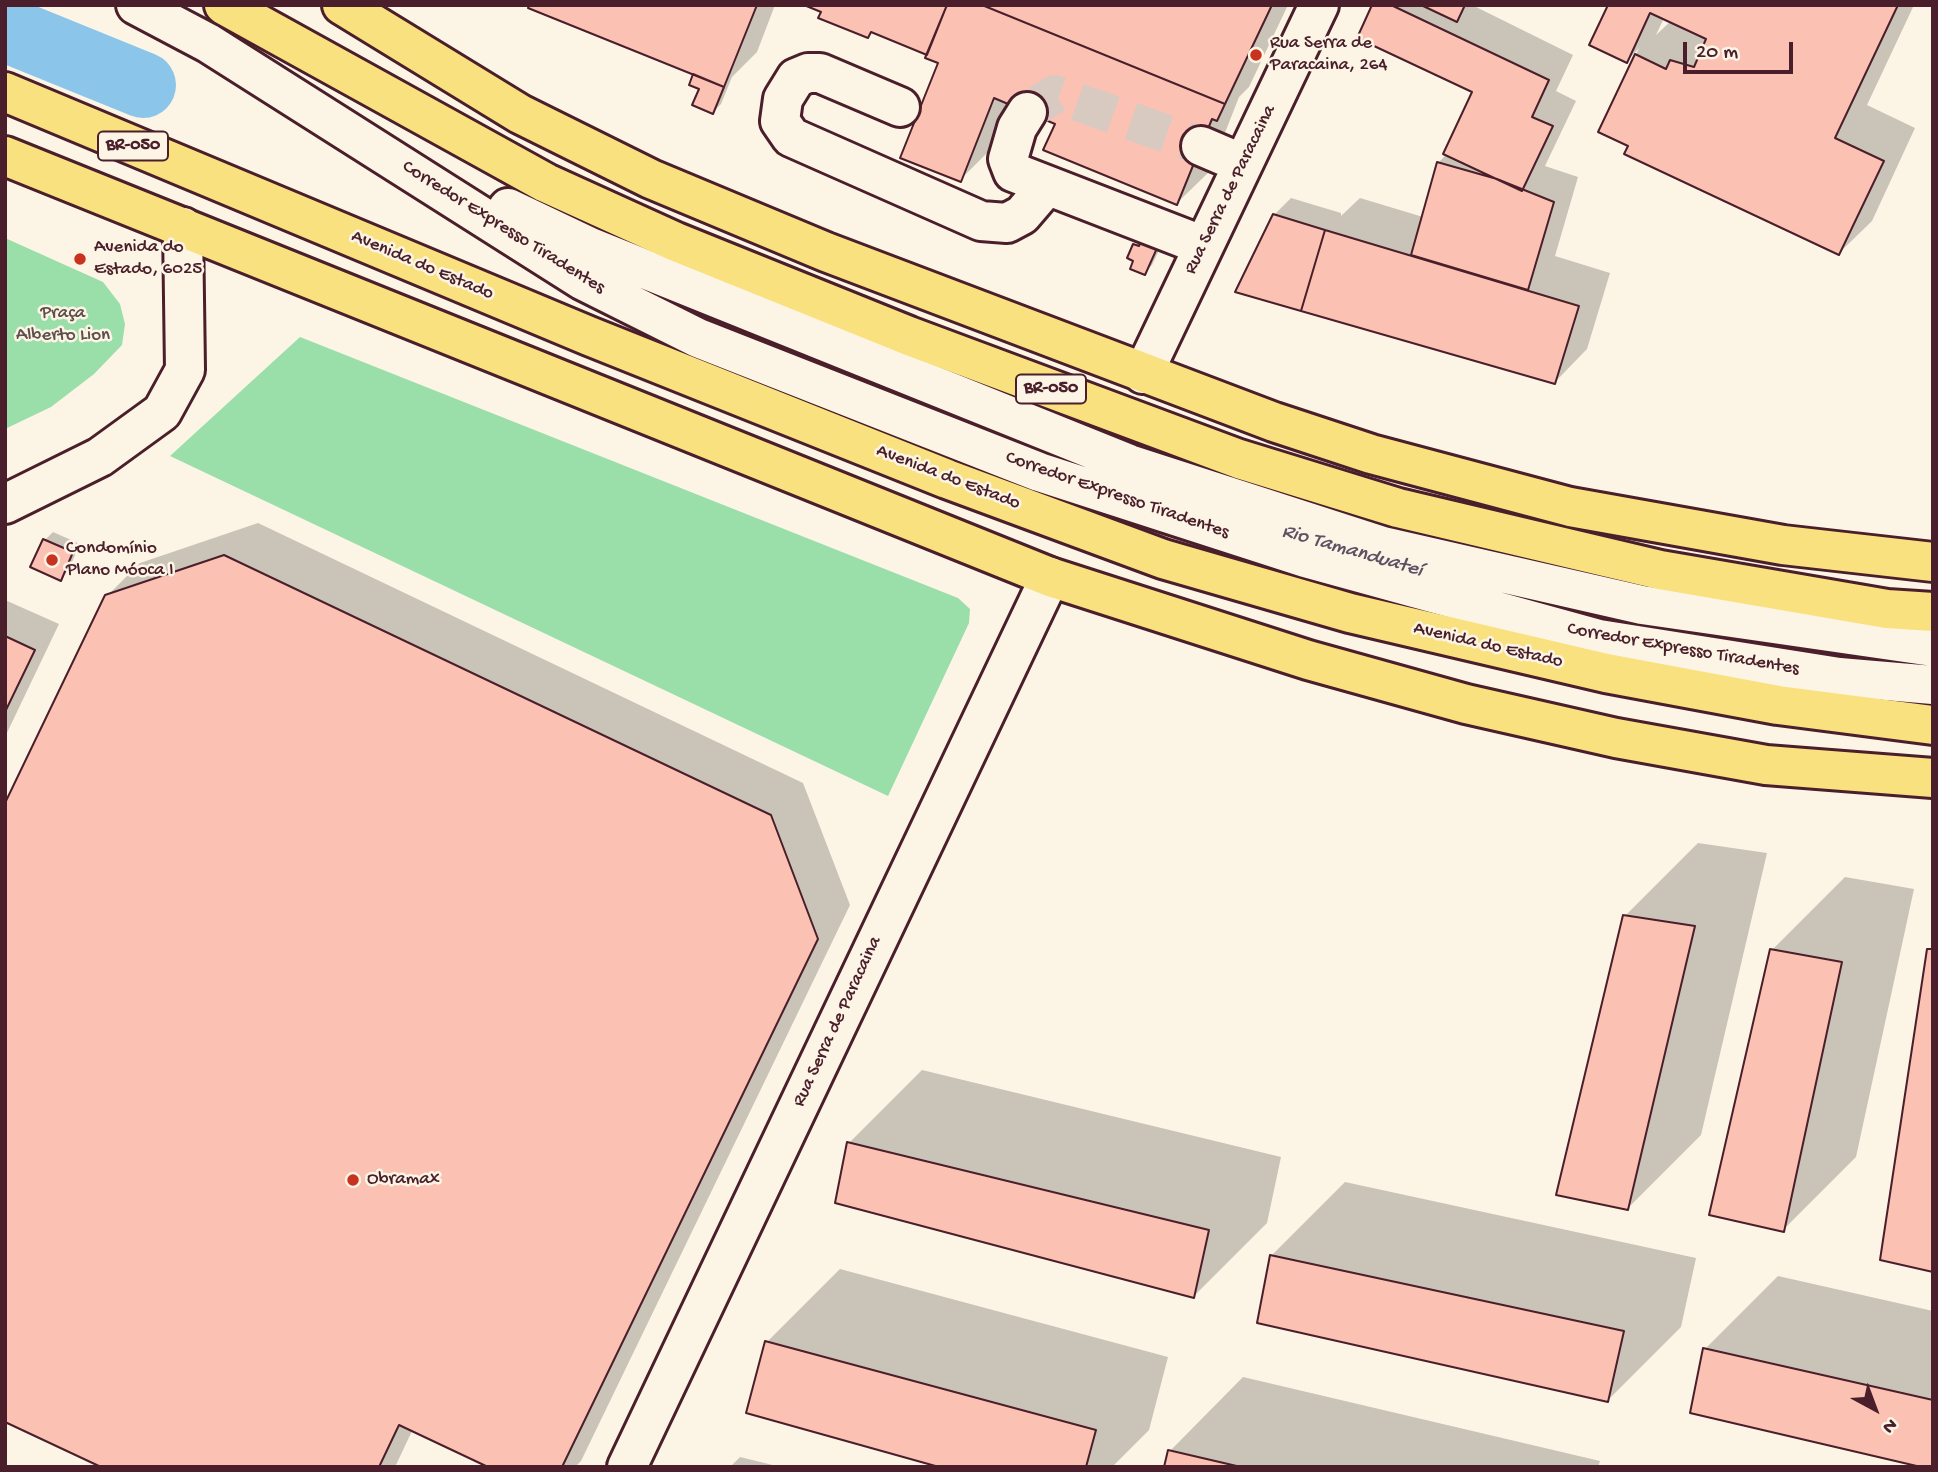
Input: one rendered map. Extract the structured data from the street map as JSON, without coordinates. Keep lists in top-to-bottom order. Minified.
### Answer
{"streets":{"main road":["BR-050","Avenida do Estado"],"street":["Rua Serra de Paracaina","Corredor Expresso Tiradentes"]},"water":["Rio Tamanduateí"],"parks":["Praça Alberto Lion"],"places":["Rua Serra de Paracaina, 264","Avenida do Estado, 6025","Condomínio Plano Móoca I","Obramax"],"scale_bar":"20 m","north":"bottom right"}
